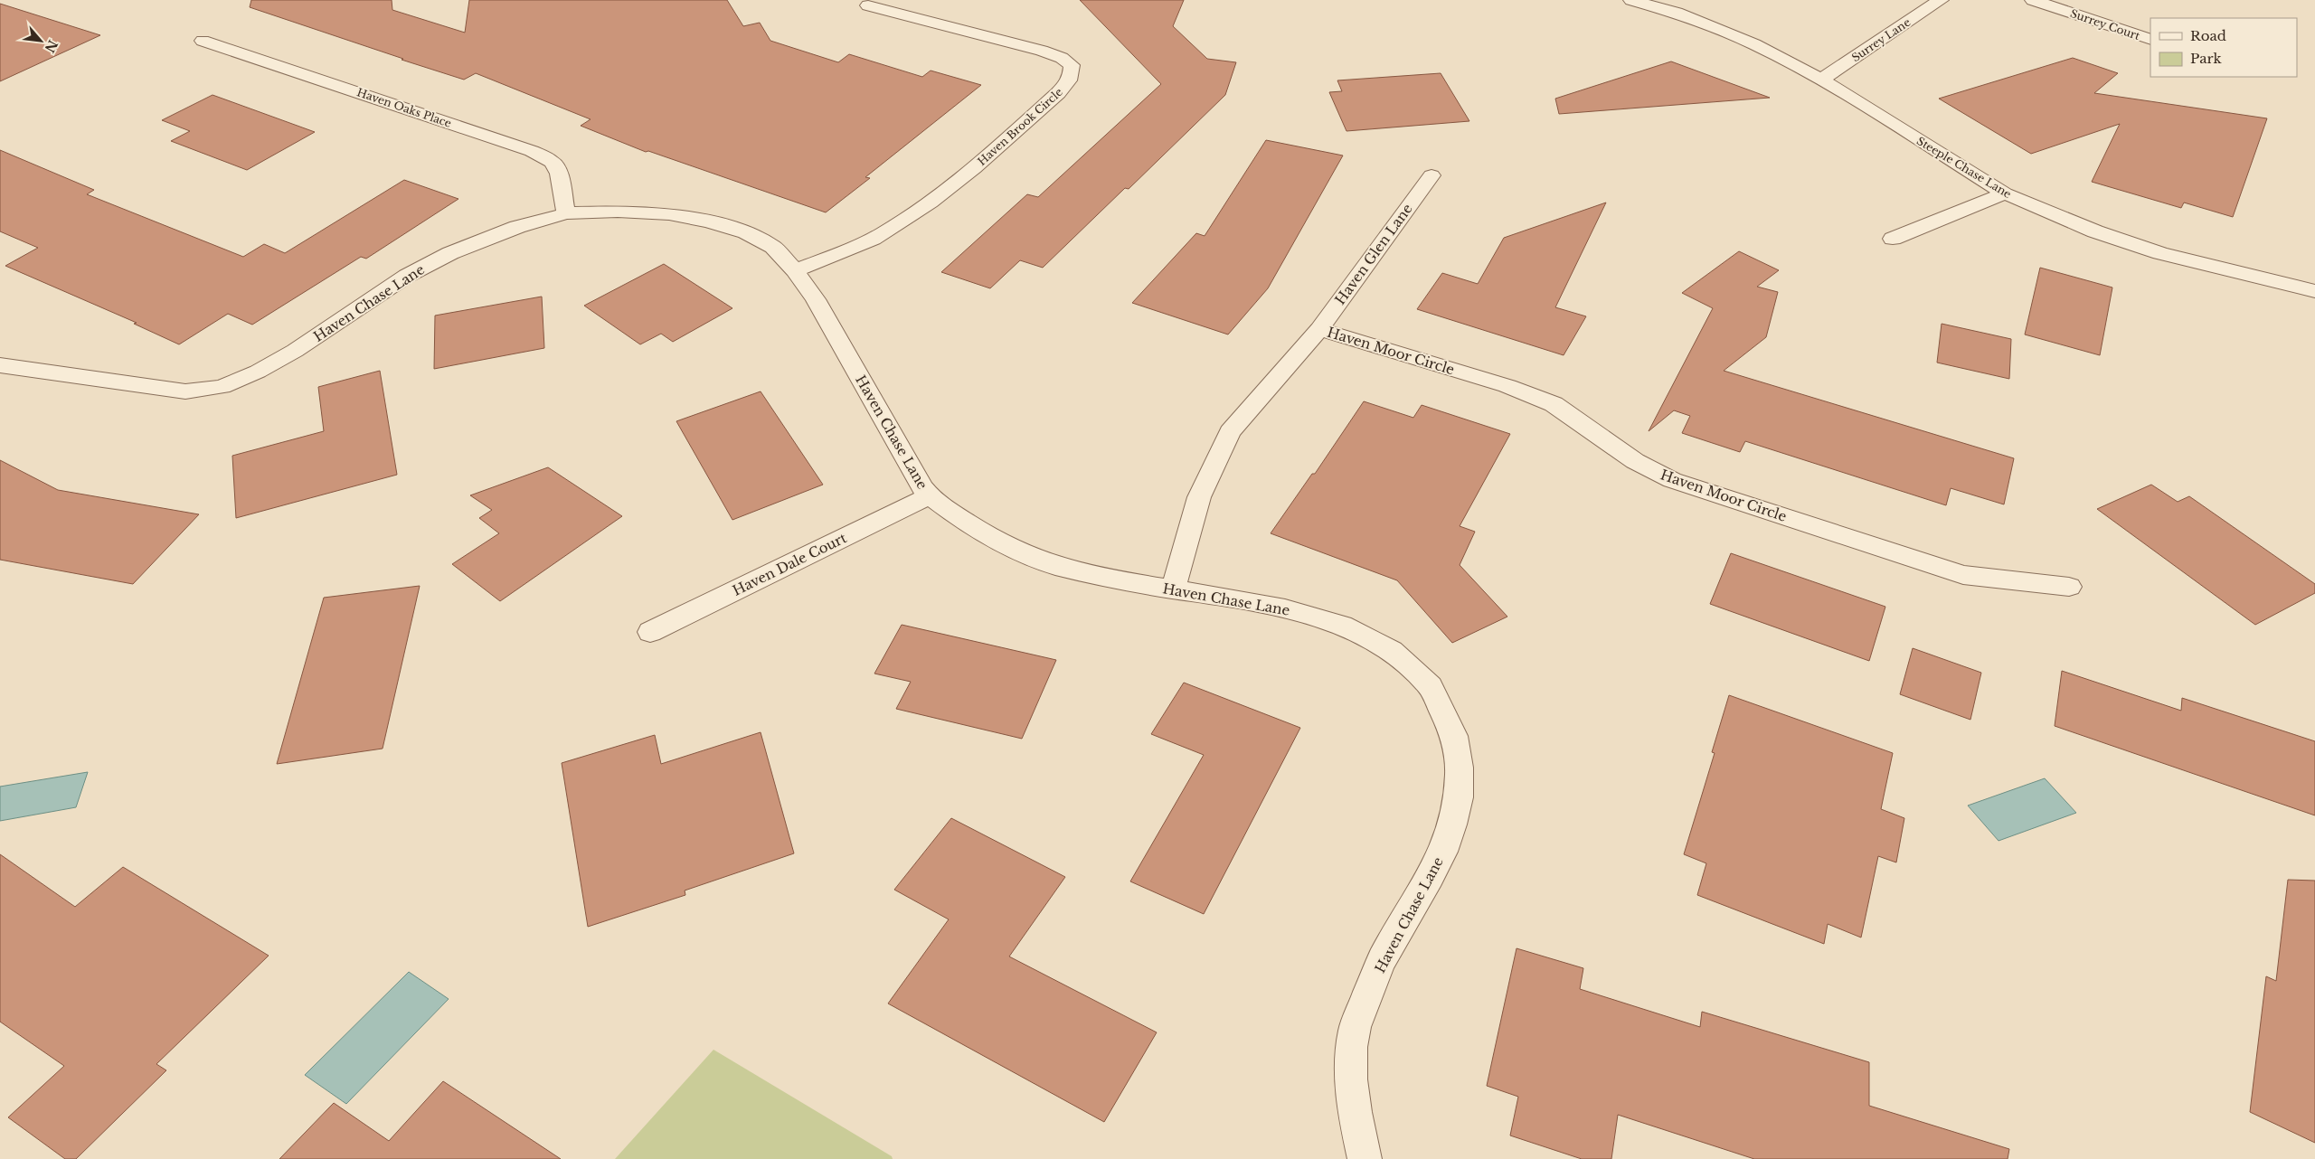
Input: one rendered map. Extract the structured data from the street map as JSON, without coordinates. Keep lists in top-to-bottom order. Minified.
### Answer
{"streets":{"street":["Surrey Court","Surrey Lane","Haven Oaks Place","Haven Brook Circle","Steeple Chase Lane","Haven Glen Lane","Haven Chase Lane","Haven Moor Circle","Haven Dale Court"]},"crossings":[["Surrey Lane","Steeple Chase Lane"],["Haven Oaks Place","Haven Chase Lane"],["Haven Brook Circle","Haven Chase Lane"],["Haven Glen Lane","Haven Chase Lane"],["Haven Glen Lane","Haven Moor Circle"],["Haven Chase Lane","Haven Dale Court"]],"legend":["Road","Park"],"north":"bottom right"}
